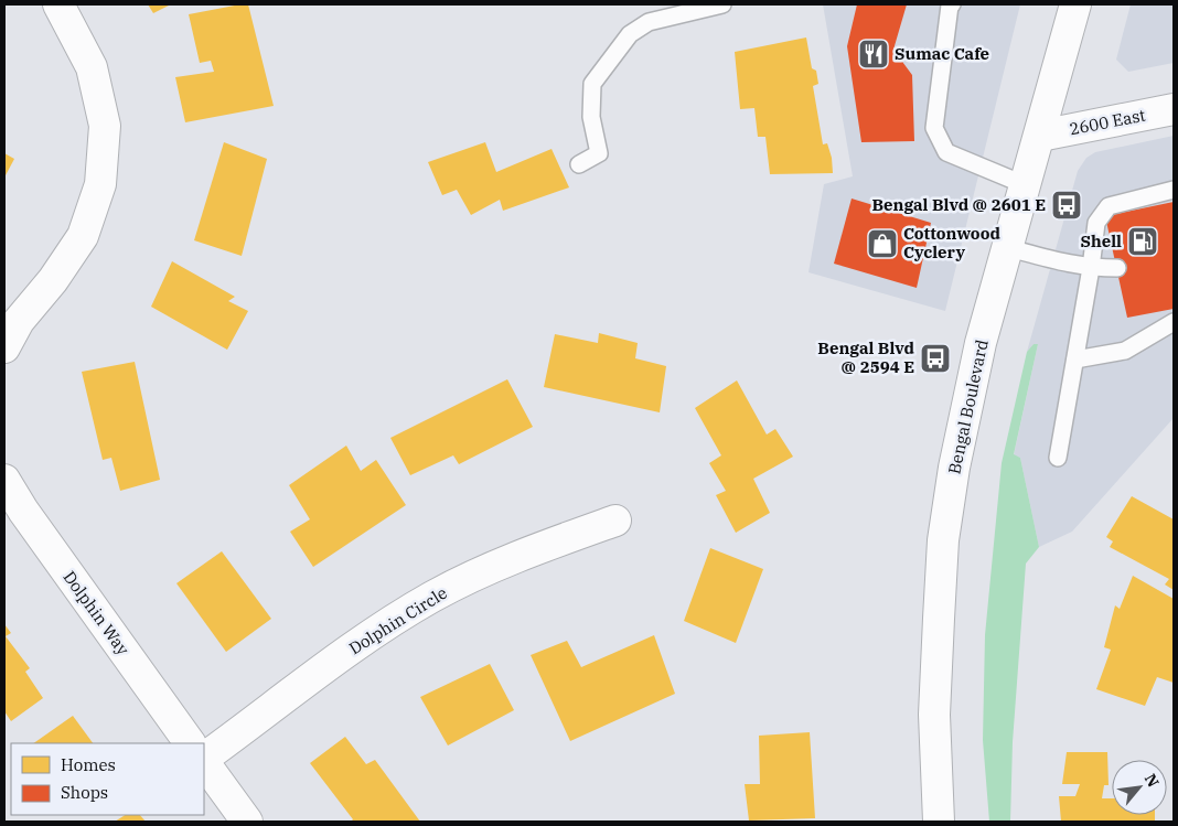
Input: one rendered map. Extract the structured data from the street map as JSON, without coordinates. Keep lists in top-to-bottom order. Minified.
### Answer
{"streets":{"street":["2600 East","Bengal Boulevard","Dolphin Way","Dolphin Circle"]},"crossings":[["2600 East","Bengal Boulevard"]],"places":{"restaurant":["Sumac Cafe"],"bus stop":["Bengal Blvd @ 2601 E","Bengal Blvd @ 2594 E"],"fuel station":["Shell"],"shop":["Cottonwood Cyclery"]},"legend":["Homes","Shops"],"north":"top right"}
